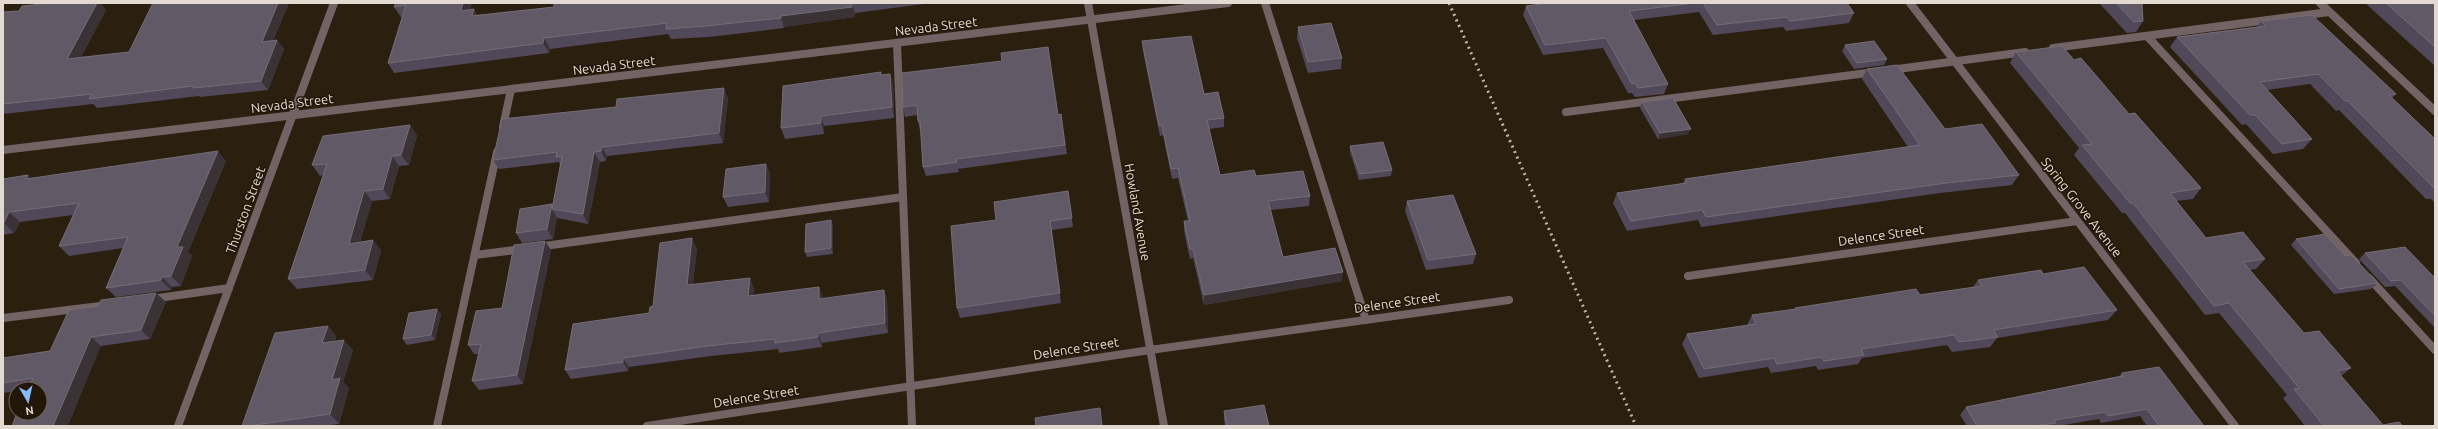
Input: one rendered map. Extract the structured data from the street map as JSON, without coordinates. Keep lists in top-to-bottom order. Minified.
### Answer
{"streets":{"street":["Nevada Street","Spring Grove Avenue","Thurston Street","Howland Avenue","Delence Street"]},"crossings":[["Nevada Street","Thurston Street"],["Nevada Street","Howland Avenue"],["Spring Grove Avenue","Delence Street"],["Howland Avenue","Delence Street"]],"north":"bottom"}
